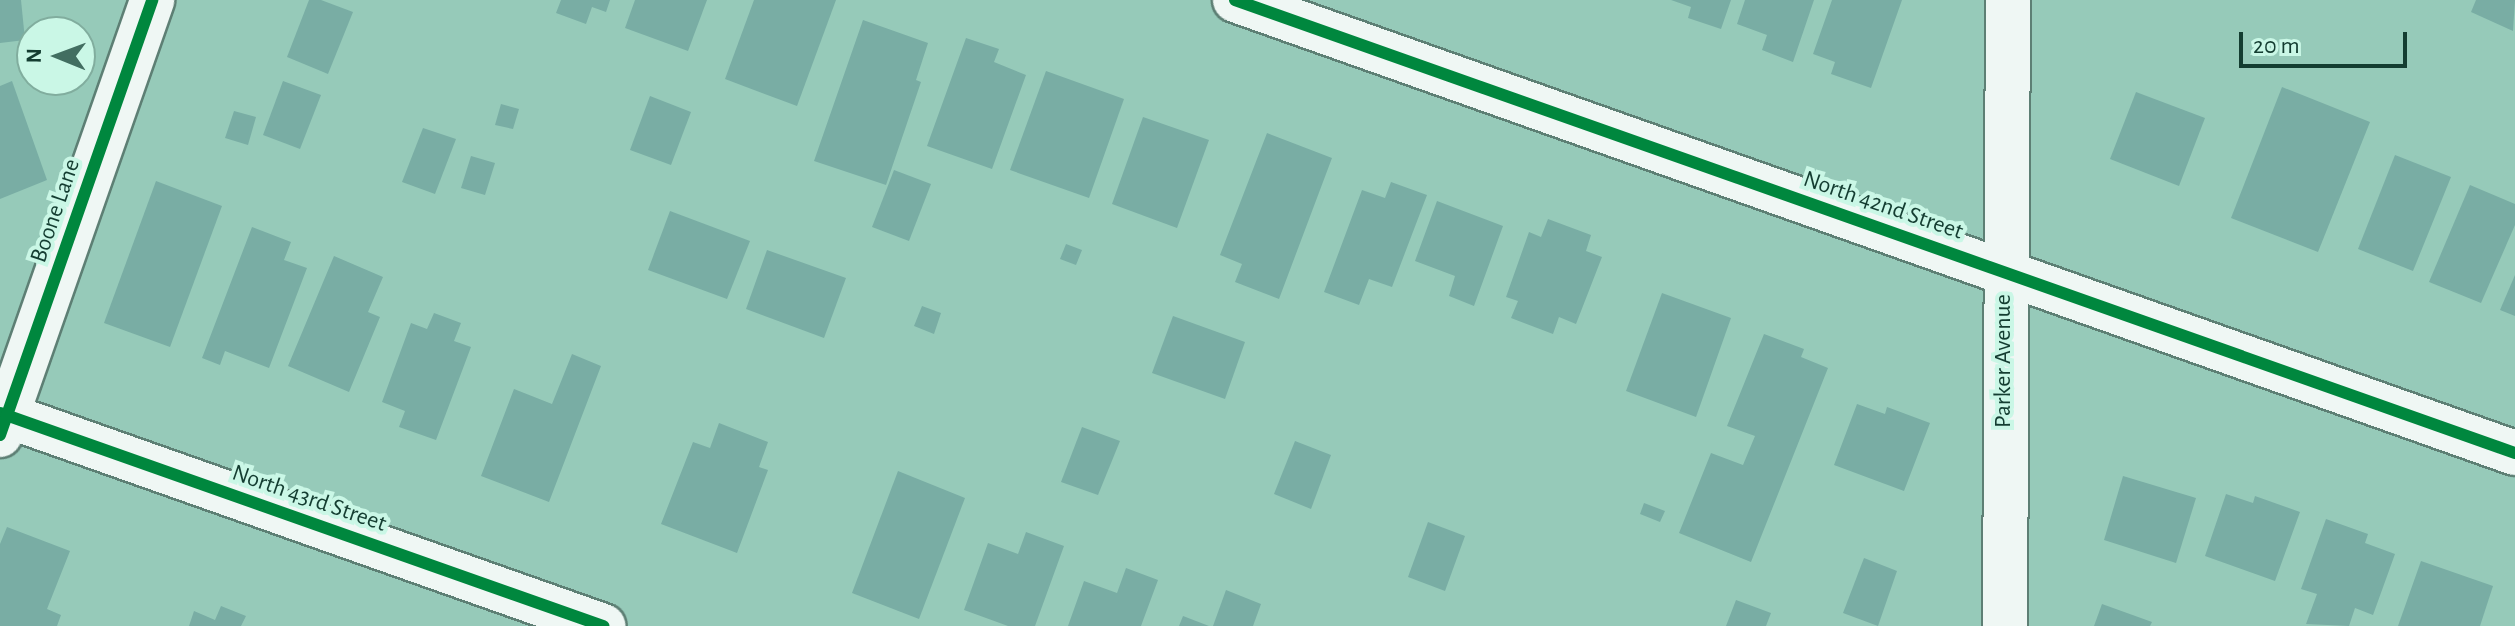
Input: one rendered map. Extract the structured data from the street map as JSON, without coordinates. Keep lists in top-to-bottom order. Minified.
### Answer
{"streets":{"street":["North 42nd Street","Boone Lane","Parker Avenue","North 43rd Street"]},"crossings":[["North 42nd Street","Parker Avenue"],["Boone Lane","North 43rd Street"]],"scale_bar":"20 m","north":"left"}
